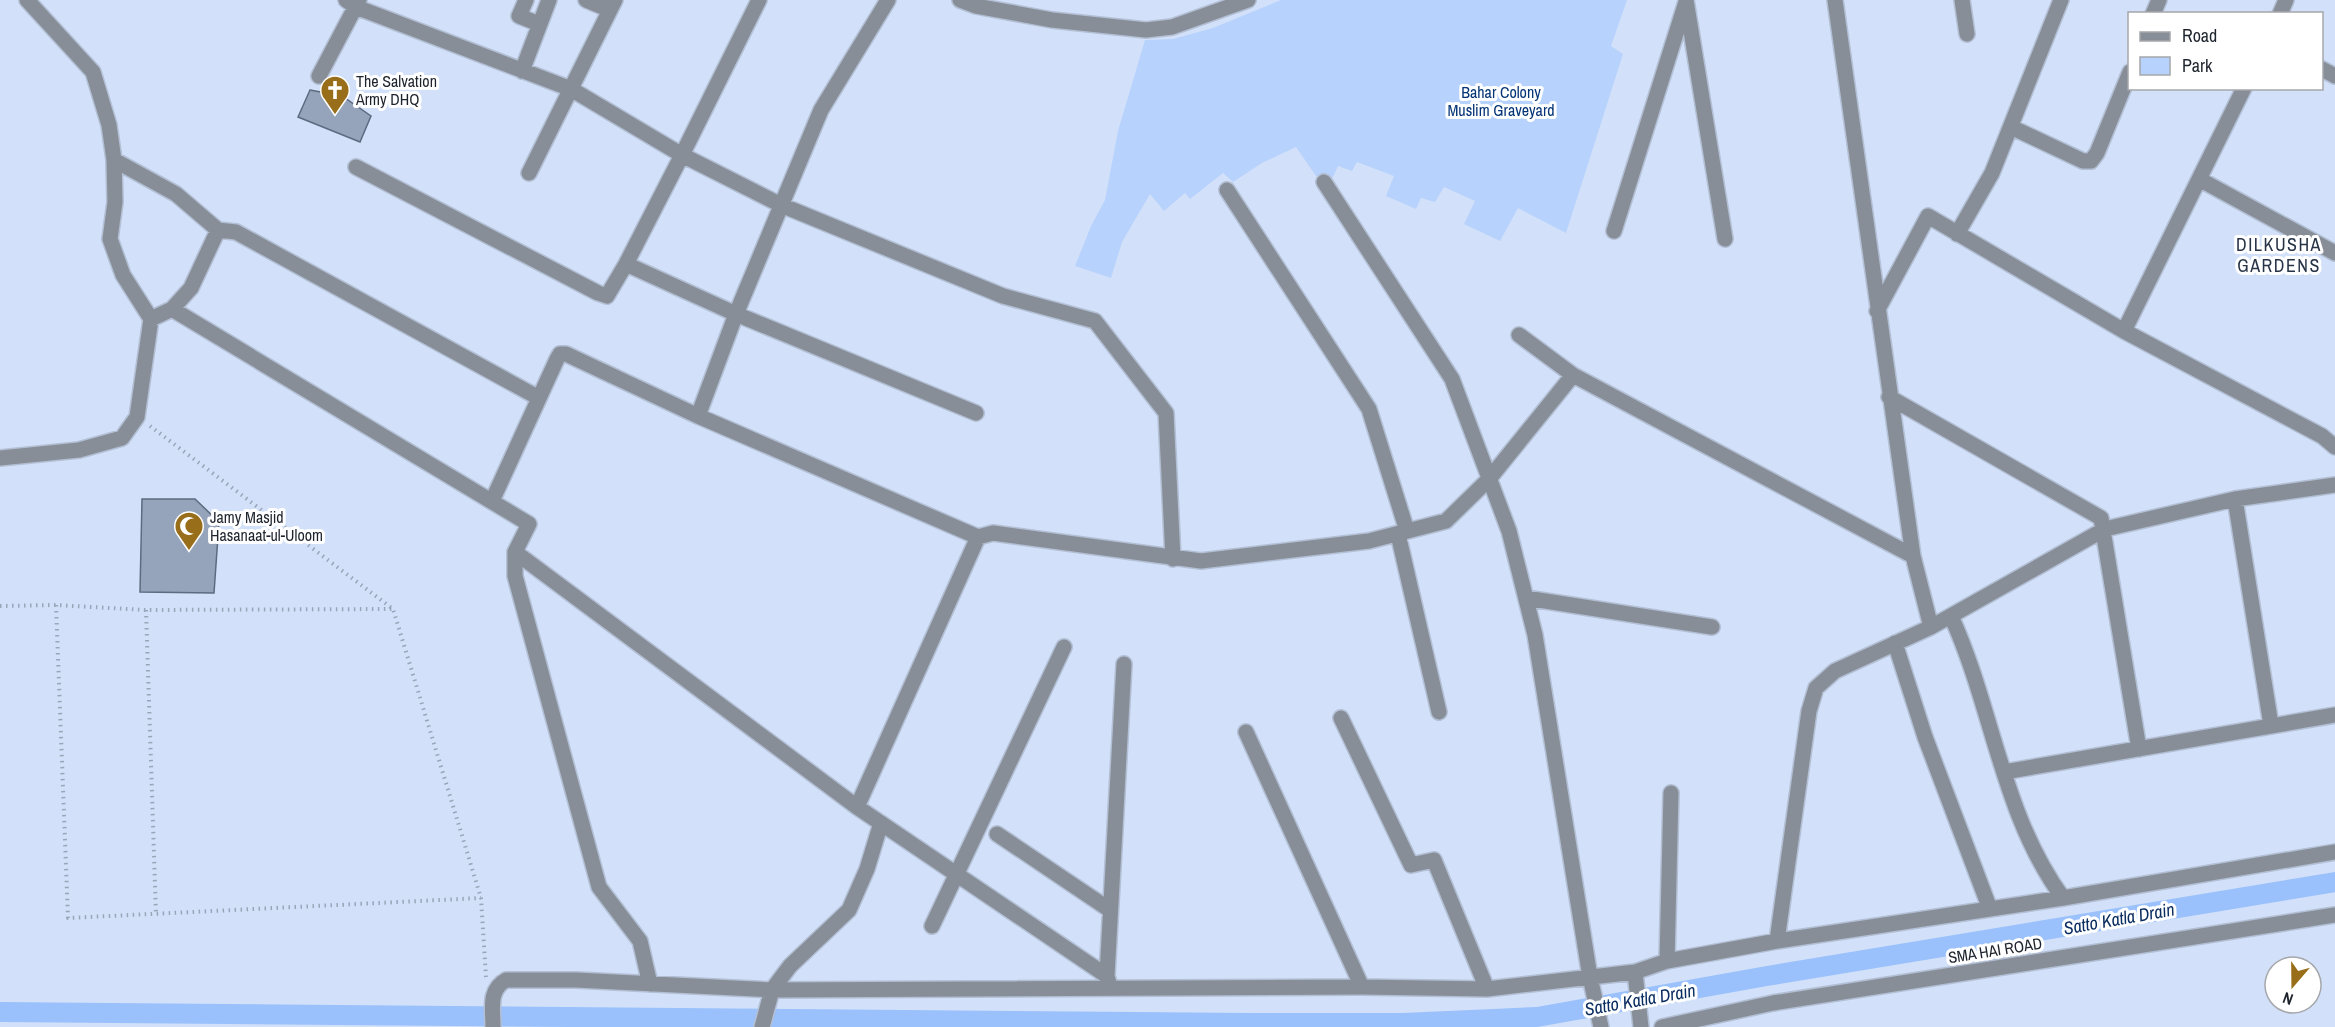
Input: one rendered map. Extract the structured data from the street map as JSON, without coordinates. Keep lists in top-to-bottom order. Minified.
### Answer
{"streets":{"street":["SMA HAI ROAD"]},"districts":["DILKUSHA GARDENS"],"water":["Satto Katla Drain"],"parks":["Bahar Colony Muslim Graveyard"],"places":{"church":["The Salvation Army DHQ"],"mosque":["Jamy Masjid Hasanaat-ul-Uloom"]},"legend":["Road","Park"],"north":"bottom"}
